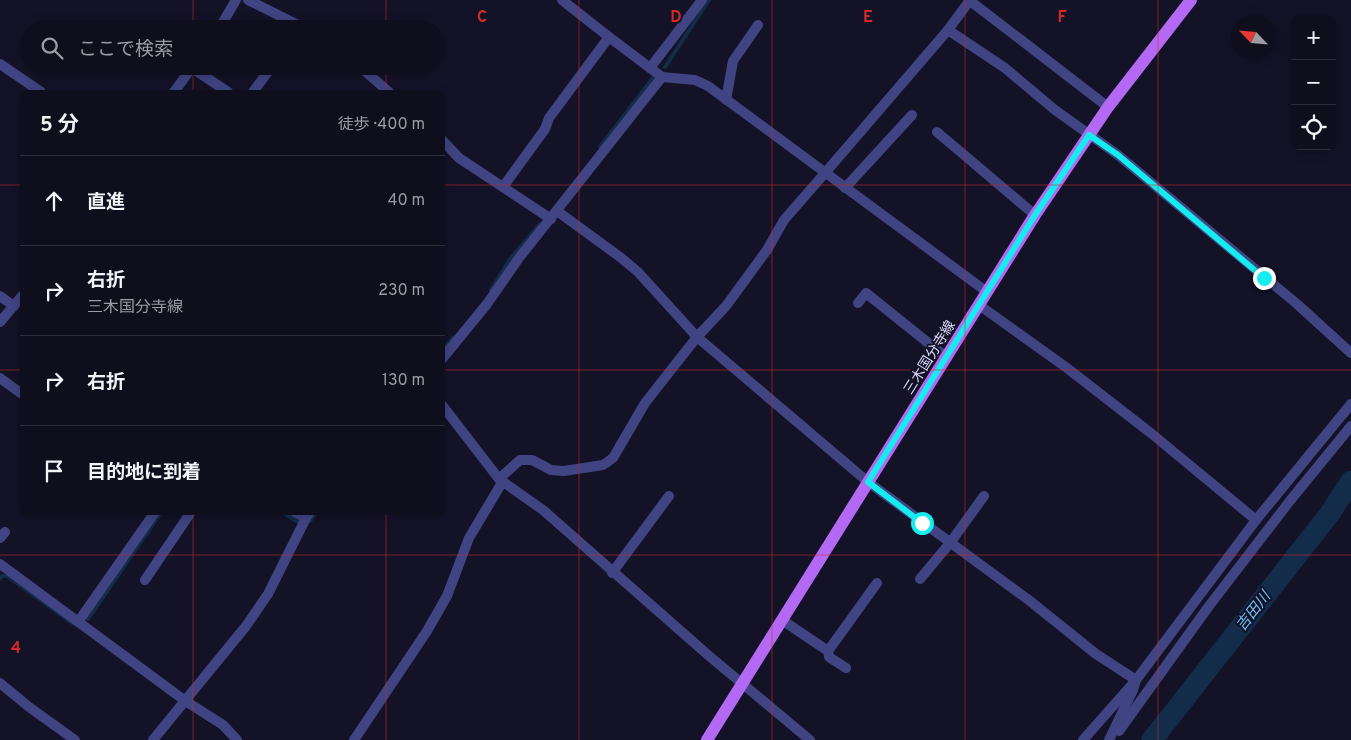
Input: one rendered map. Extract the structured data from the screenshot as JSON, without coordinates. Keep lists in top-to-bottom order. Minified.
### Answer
{"streets":{"main road":["三木国分寺線"]},"water":["吉田川"],"north":"top left","page":{"map_buttons":["+","−"],"search":"ここで検索","heading":["5 分","徒歩 · 400 m"],"list":[["直進","40 m"],["右折","三木国分寺線","230 m"],["右折","130 m"],"目的地に到着"]},"grid":{"columns":["C","D","E","F"],"rows":["4"]}}
